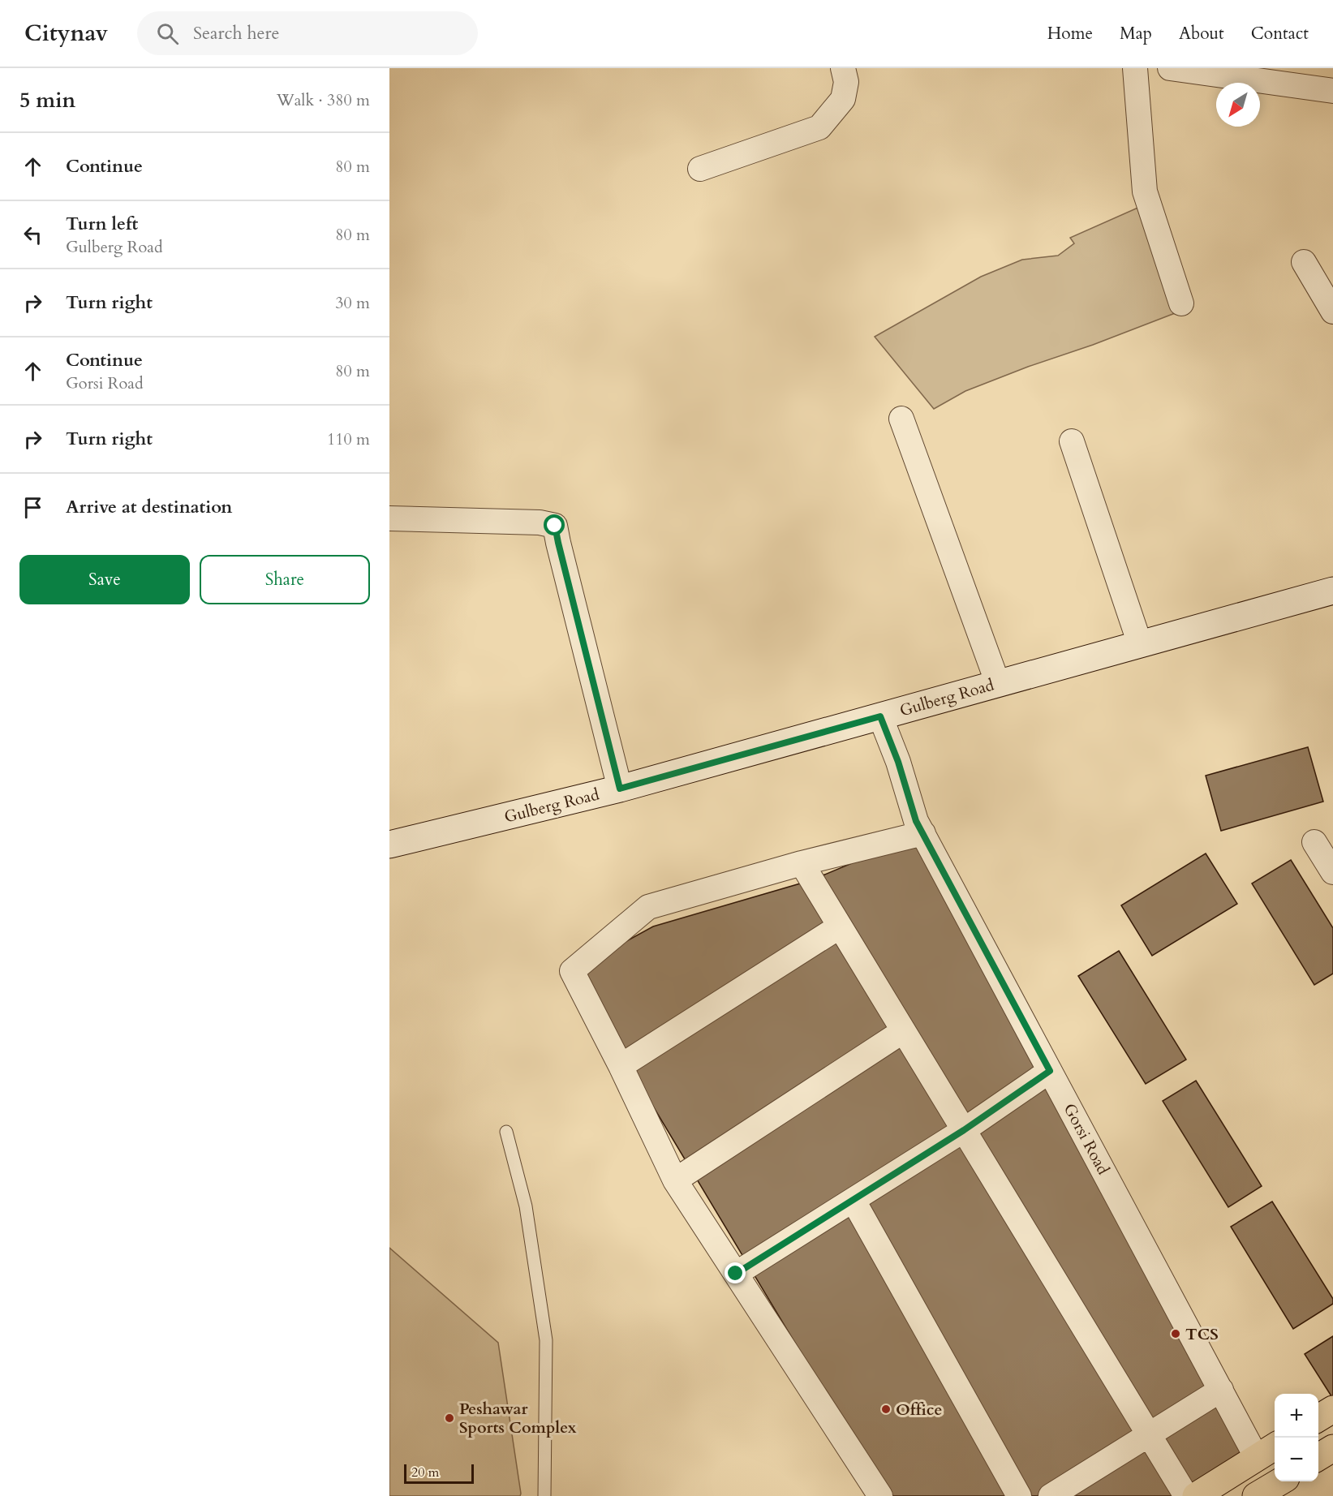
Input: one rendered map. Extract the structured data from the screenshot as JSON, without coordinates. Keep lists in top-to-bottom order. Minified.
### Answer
{"streets":{"street":["Gulberg Road","Gorsi Road"]},"crossings":[["Gulberg Road","Gorsi Road"]],"places":["TCS","Office","Peshawar Sports Complex"],"scale_bar":"20 m","north":"bottom left","page":{"header":"Citynav","search":"Search here","nav":["Home","Map","About","Contact"],"heading":["5 min","Walk · 380 m"],"list":[["Continue","80 m"],["Turn left","Gulberg Road","80 m"],["Turn right","30 m"],["Continue","Gorsi Road","80 m"],["Turn right","110 m"],"Arrive at destination"],"buttons":["Save","Share"],"map_buttons":["+","−"],"scale":"20 m"}}
